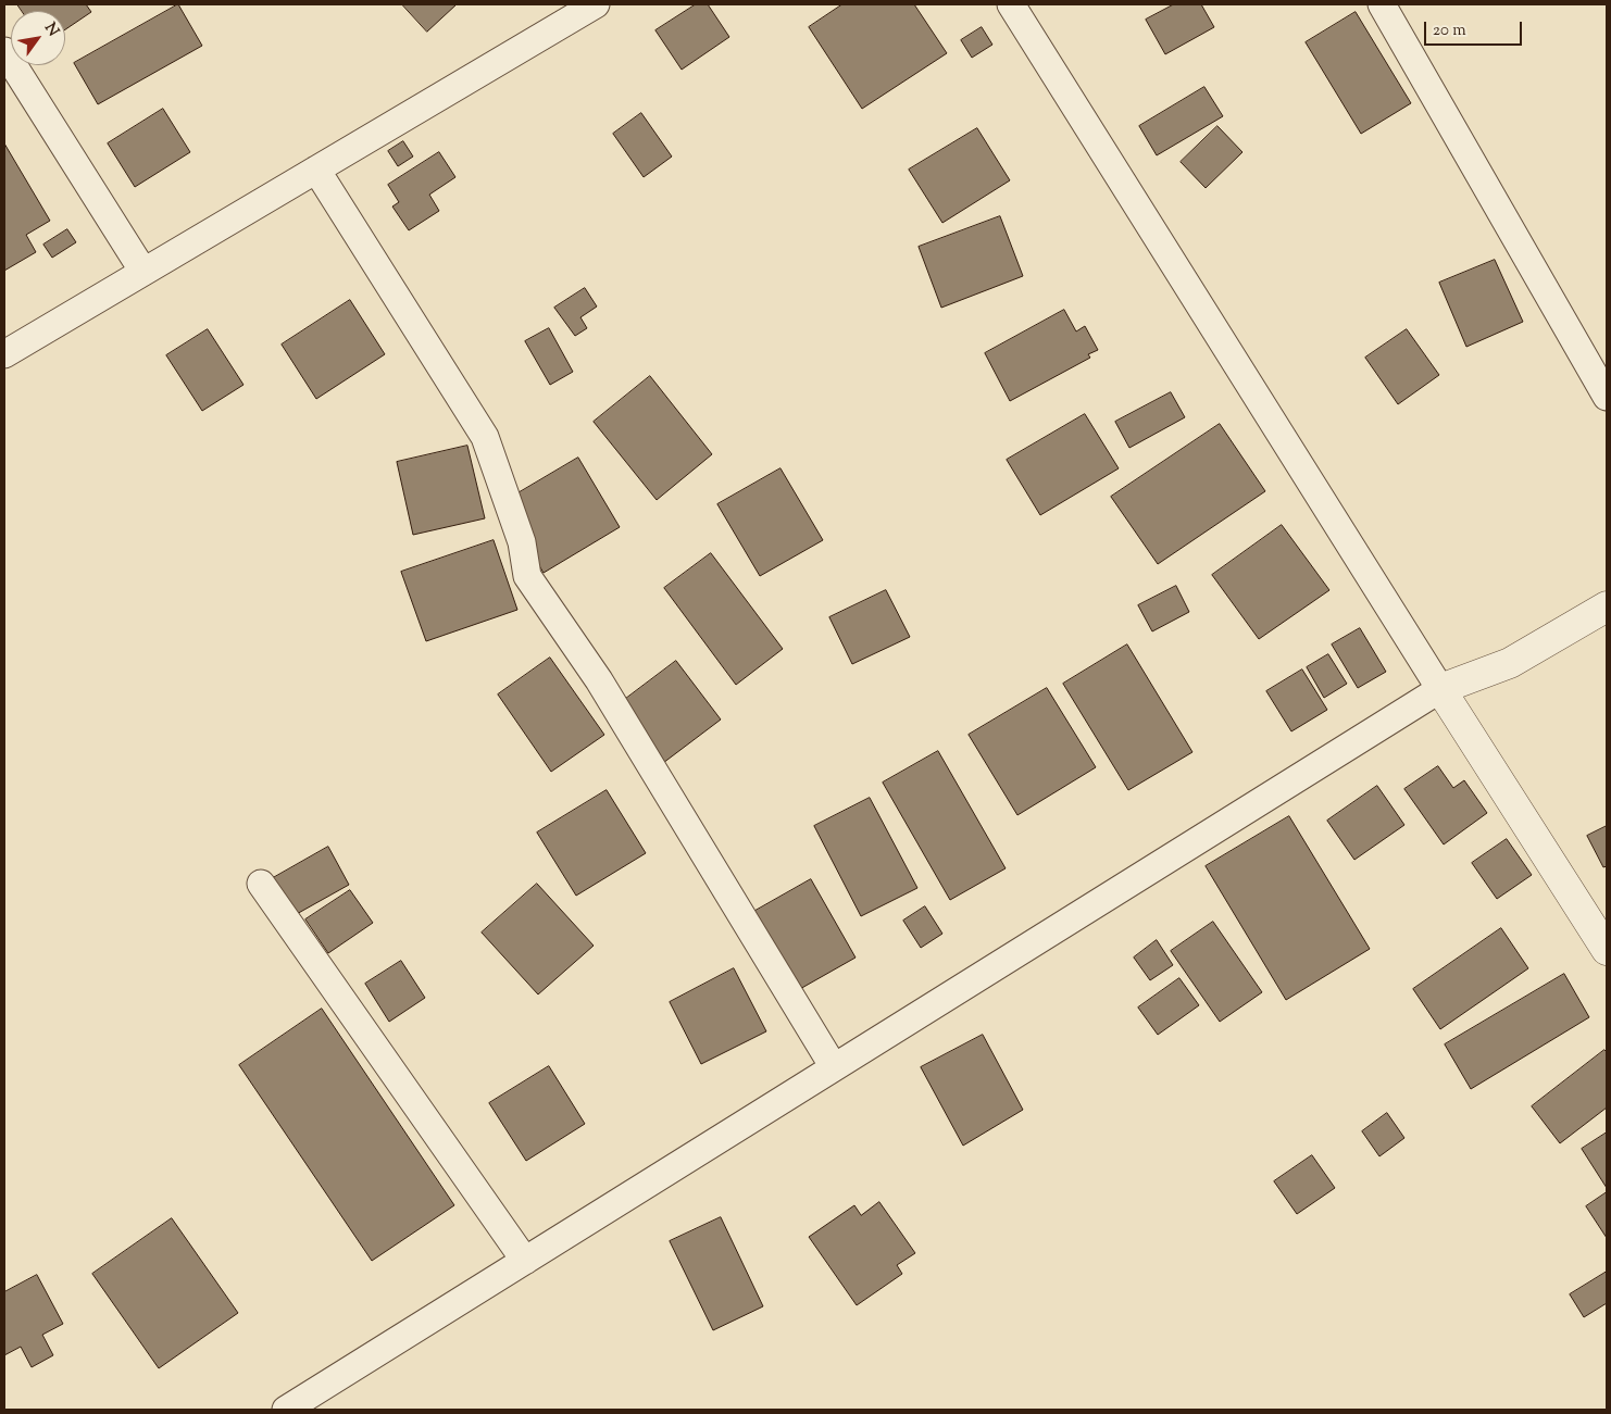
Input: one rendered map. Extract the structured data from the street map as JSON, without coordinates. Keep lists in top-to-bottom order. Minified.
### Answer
{"scale_bar":"20 m","north":"top right"}
